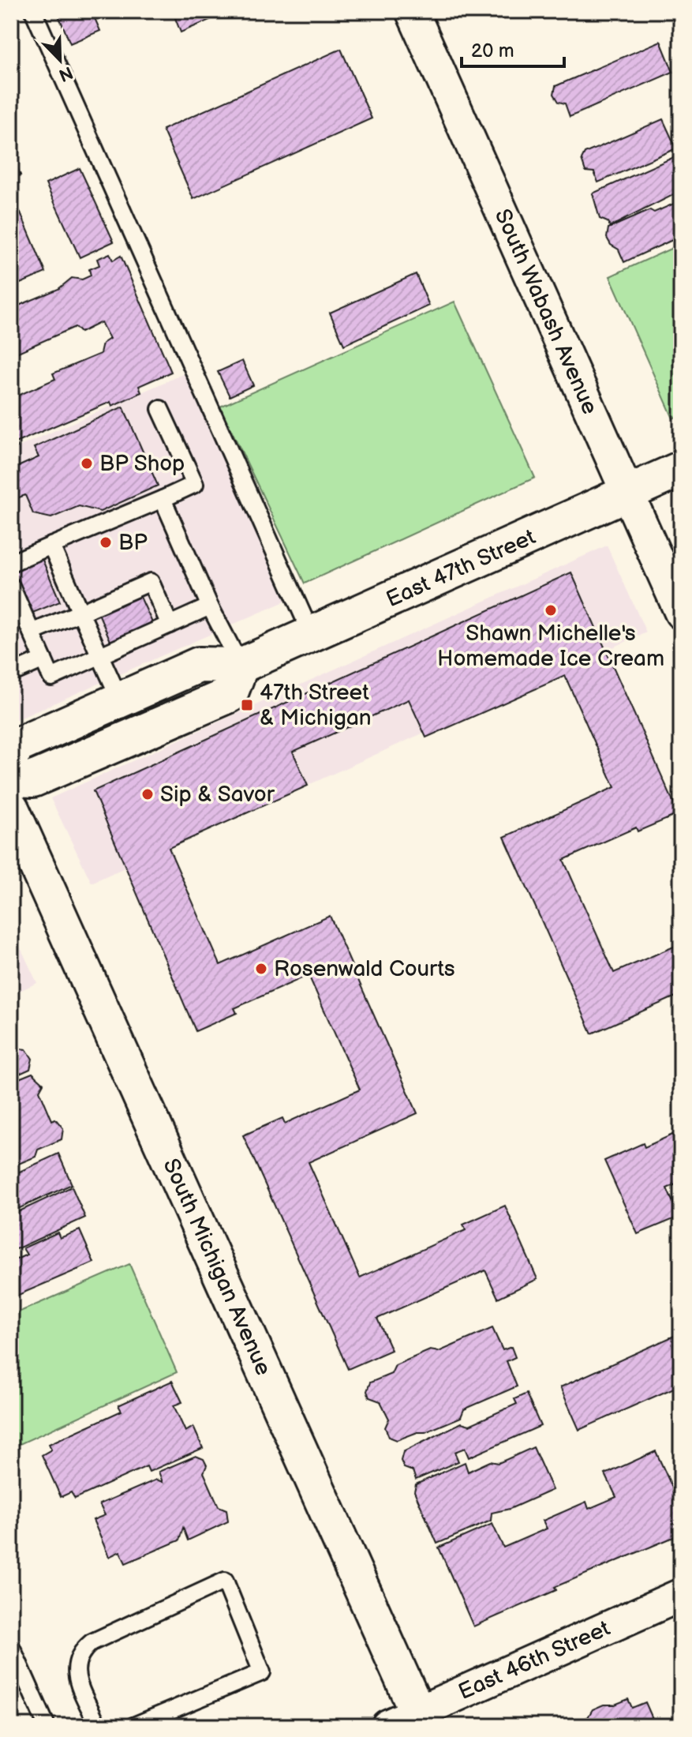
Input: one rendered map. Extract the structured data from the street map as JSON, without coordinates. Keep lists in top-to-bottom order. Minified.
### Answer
{"streets":{"main road":["East 47th Street","South Michigan Avenue"],"street":["South Wabash Avenue","East 46th Street"]},"crossings":[["South Wabash Avenue","East 47th Street"],["South Michigan Avenue","East 46th Street"]],"places":{"other":["BP Shop","BP","Shawn Michelle's Homemade Ice Cream","Sip & Savor","Rosenwald Courts"],"transit":["47th Street & Michigan"]},"scale_bar":"20 m","north":"bottom right"}
